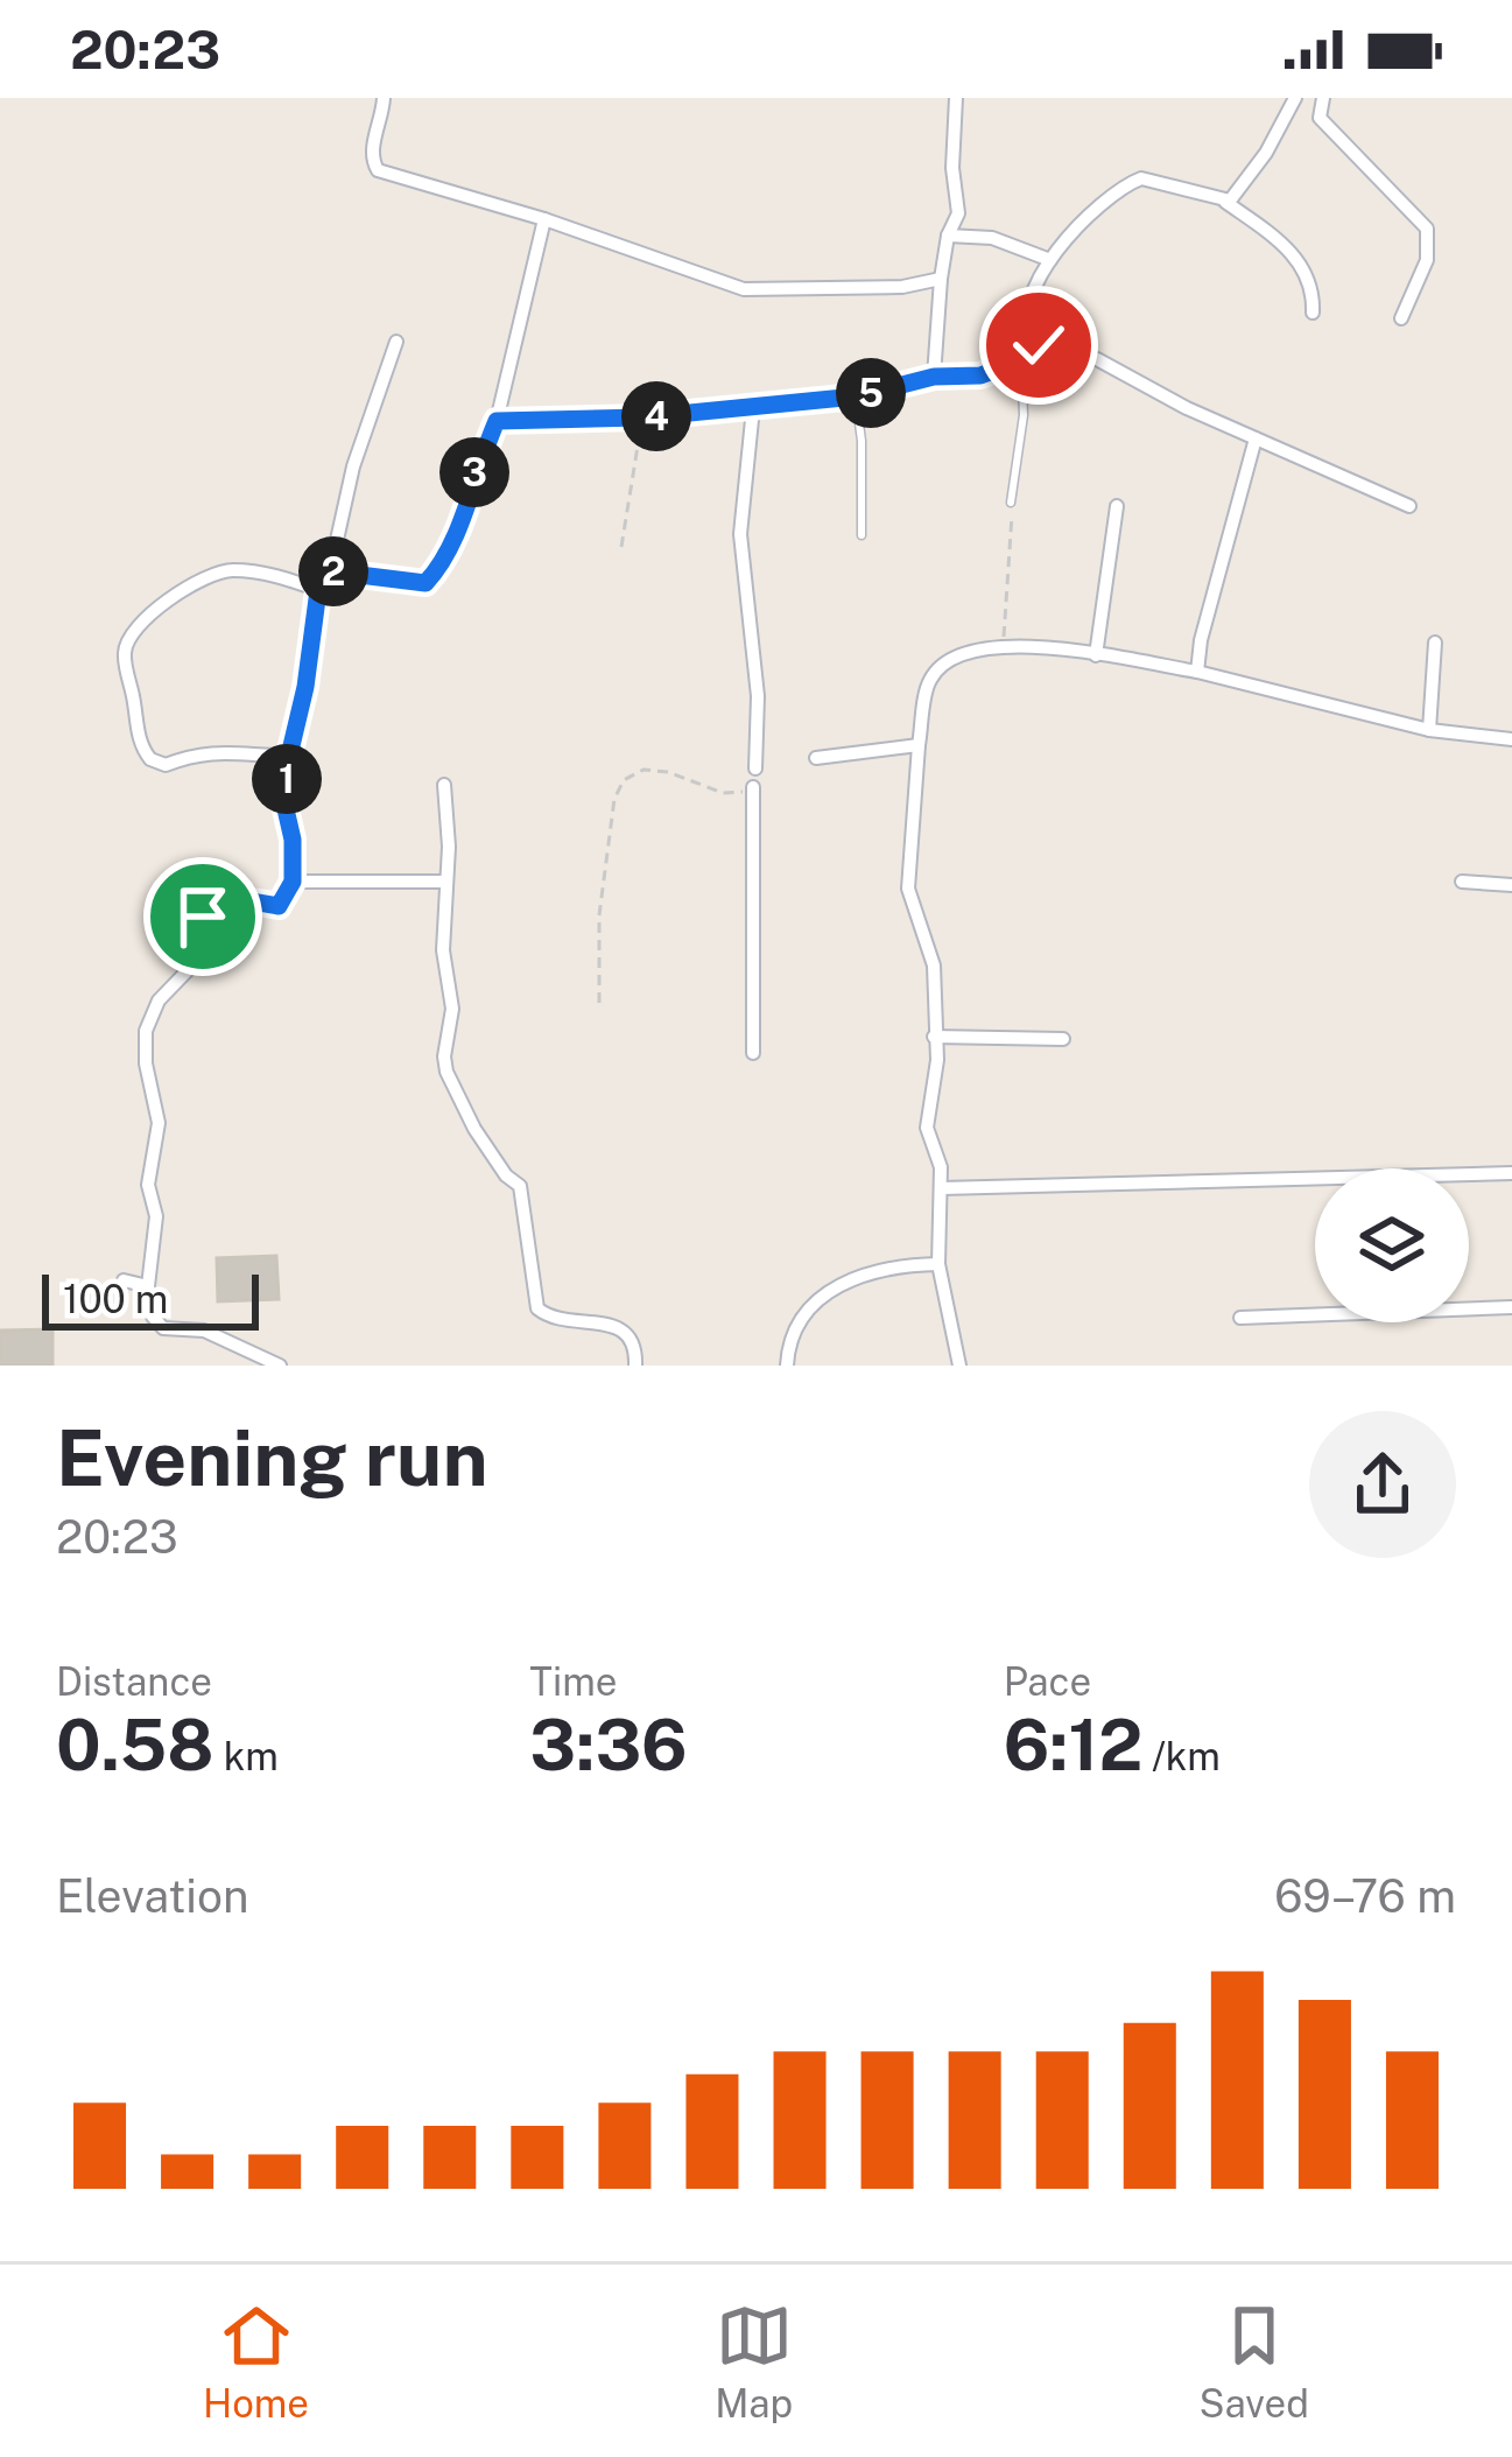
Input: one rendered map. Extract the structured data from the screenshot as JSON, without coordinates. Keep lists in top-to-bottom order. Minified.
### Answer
{"scale_bar":"100 m","page":{"status":"20:23","pins":["5","4","3","2","1"],"scale":"100 m","heading":["Evening run","20:23"],"stats":[["Distance","0.58 km"],["Time","3:36"],["Pace","6:12 /km"]],"chart":["Elevation","69–76 m"],"tabs":["Home","Map","Saved"]}}
